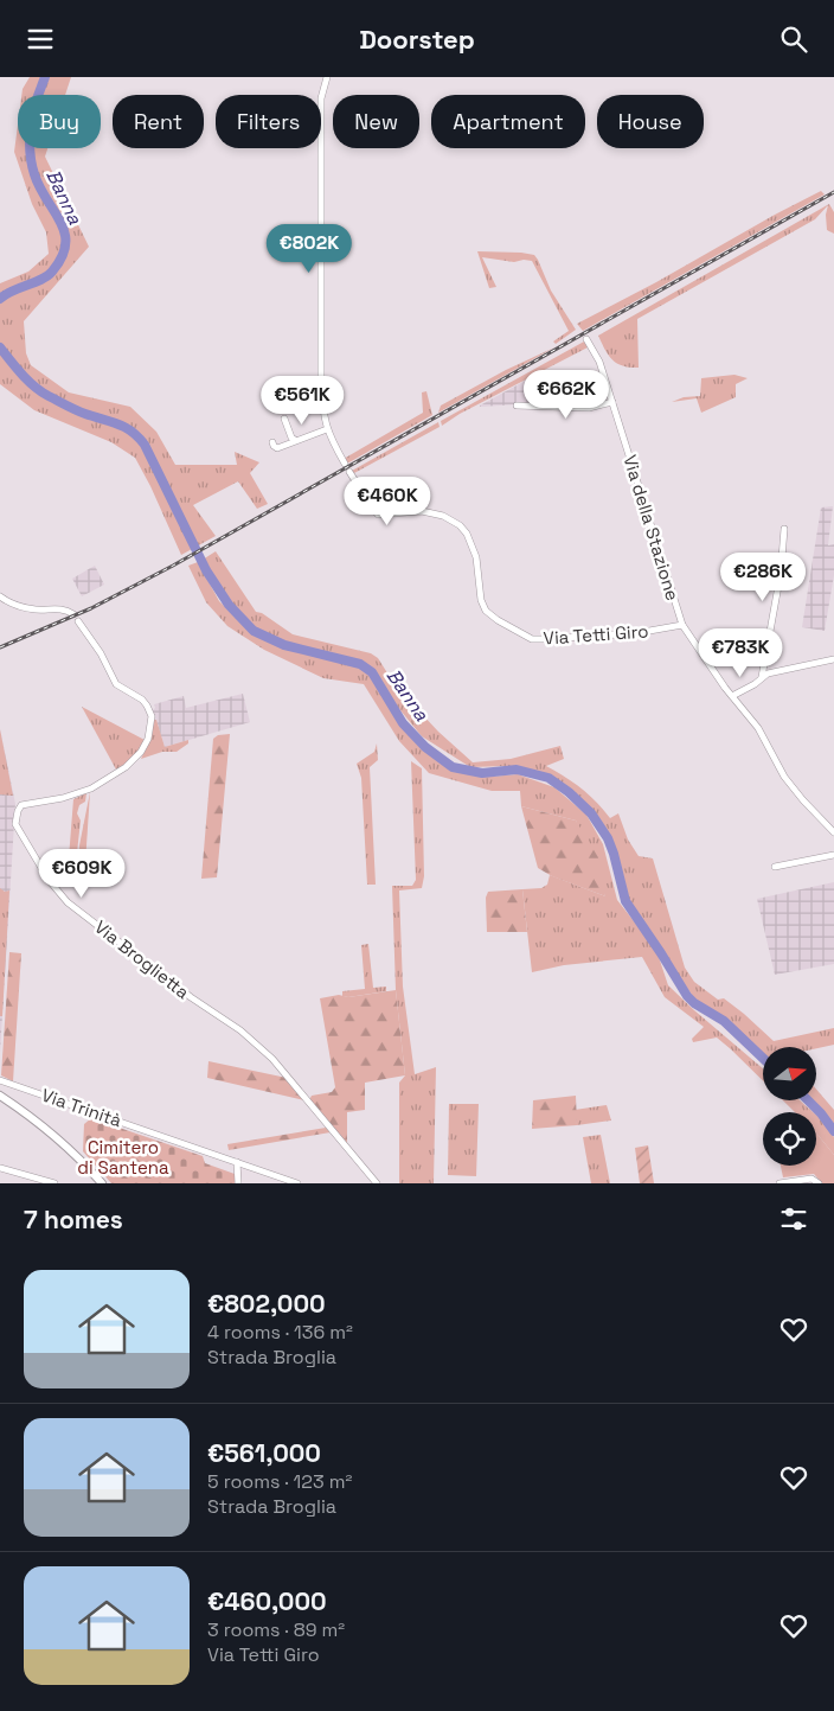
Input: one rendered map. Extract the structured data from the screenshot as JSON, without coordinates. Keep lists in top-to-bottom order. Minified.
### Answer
{"streets":{"street":["Via della Stazione","Via Tetti Giro","Via Broglietta","Via Trinità"]},"crossings":[["Via della Stazione","Via Tetti Giro"]],"water":["Banna"],"parks":["Cimitero di Santena"],"north":"right","page":{"header":"Doorstep","chip":["Buy","Rent","Filters","New","Apartment","House"],"price":["€802K","€662K","€561K","€460K","€286K","€783K","€609K"],"heading":"7 homes","list":[{"name":"€802,000","note":"4 rooms · 136 m² · Strada Broglia"},{"name":"€561,000","note":"5 rooms · 123 m² · Strada Broglia"},{"name":"€460,000","note":"3 rooms · 89 m² · Via Tetti Giro"}]}}
